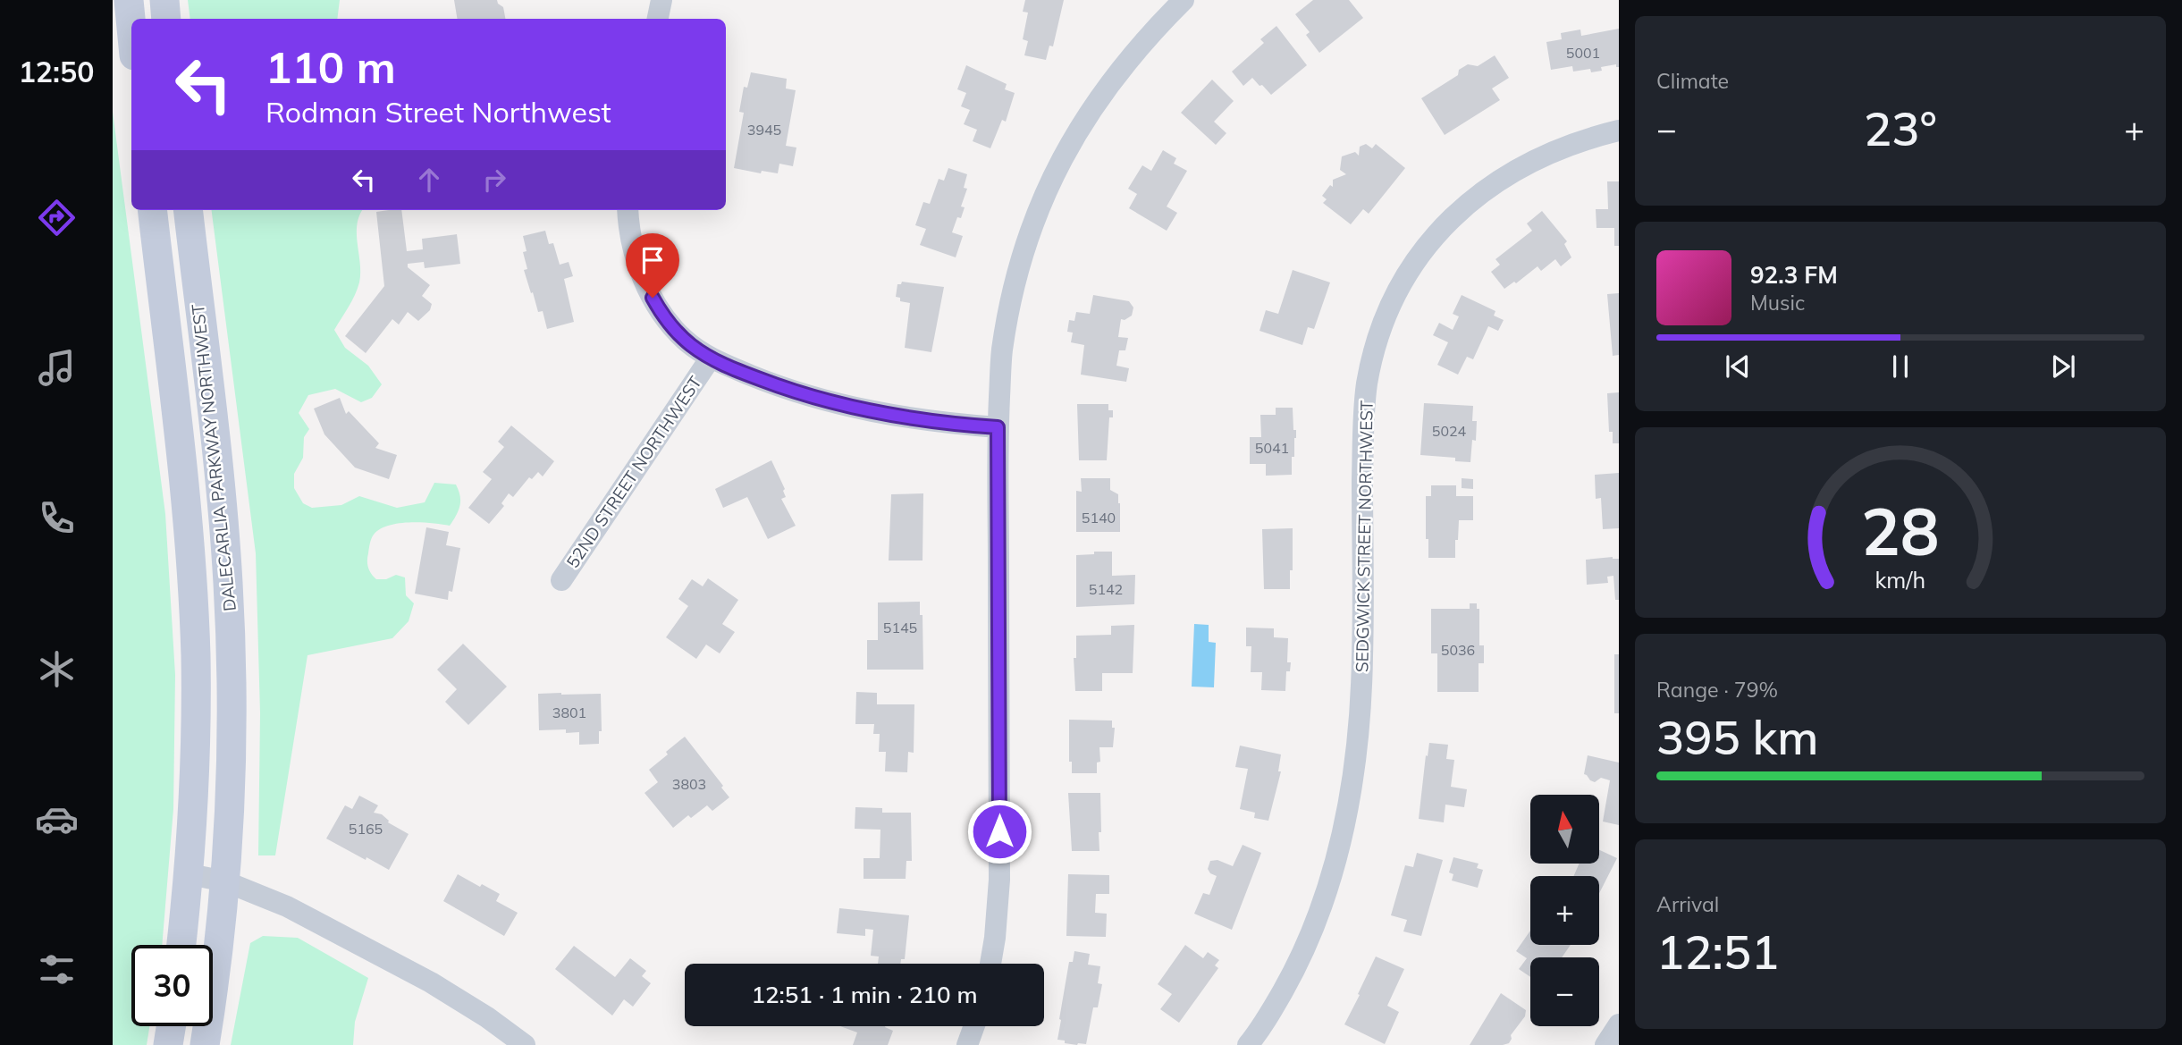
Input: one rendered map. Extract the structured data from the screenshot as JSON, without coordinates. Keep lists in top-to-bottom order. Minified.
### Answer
{"streets":{"main road":["DALECARLIA PARKWAY NORTHWEST"],"street":["52ND STREET NORTHWEST","SEDGWICK STREET NORTHWEST"]},"house_numbers":["5001","3945","5024","5041","5140","5142","5145","5036","3801","3803","5165"],"north":"top","page":{"tabs":"12:50","tile":["Climate",["Range · 79%","395 km"],["Arrival","12:51"]],"turn":["110 m","Rodman Street Northwest"],"heat":["−","23°","+"],"song":["92.3 FM","Music"],"map_buttons":["+","−"],"limit":"30","trip":"12:51 · 1 min · 210 m","gauge":["28","km/h"]}}
